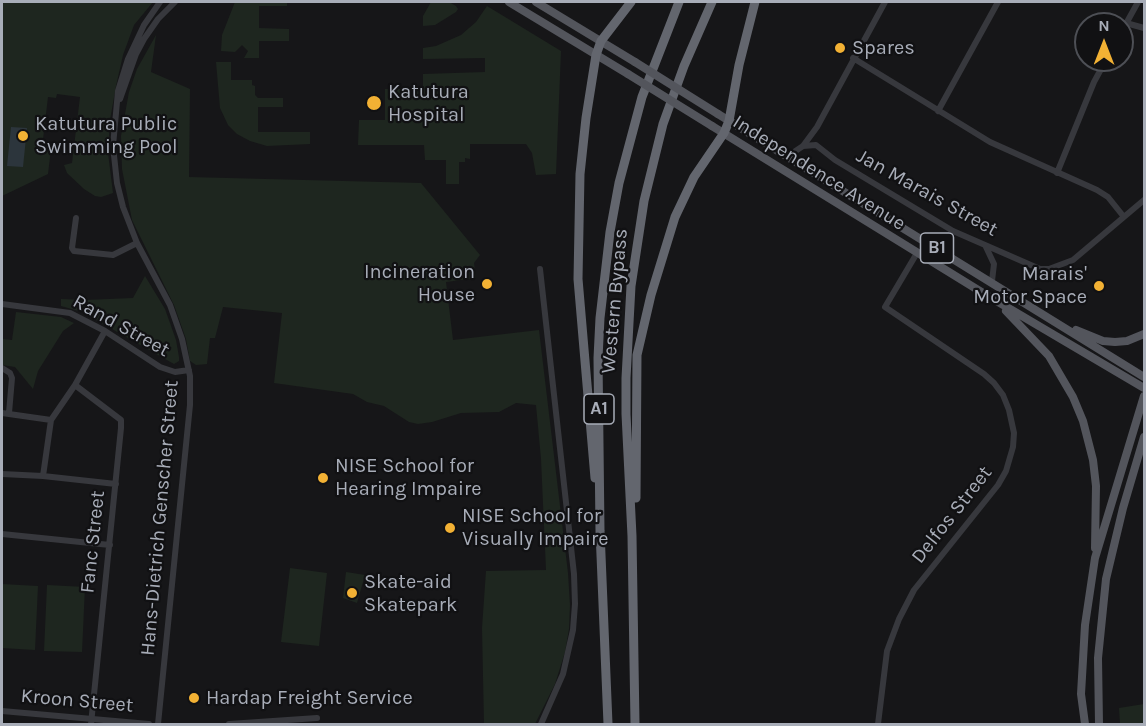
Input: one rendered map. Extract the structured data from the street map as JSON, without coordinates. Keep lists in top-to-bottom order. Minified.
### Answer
{"streets":{"highway":["Western Bypass","A1"],"main road":["Independence Avenue","B1"],"street":["Jan Marais Street","Rand Street","Delfos Street","Hans-Dietrich Genscher Street","Fanc Street","Kroon Street"]},"crossings":[["Independence Avenue","B1"],["Independence Avenue","Delfos Street"],["Rand Street","Hans-Dietrich Genscher Street"],["Fanc Street","Kroon Street"]],"places":["Spares","Katutura Hospital","Katutura Public Swimming Pool","Incineration House","Marais' Motor Space","NISE School for Hearing Impaire","NISE School for Visually Impaire","Skate-aid Skatepark","Hardap Freight Service"],"north":"top"}
